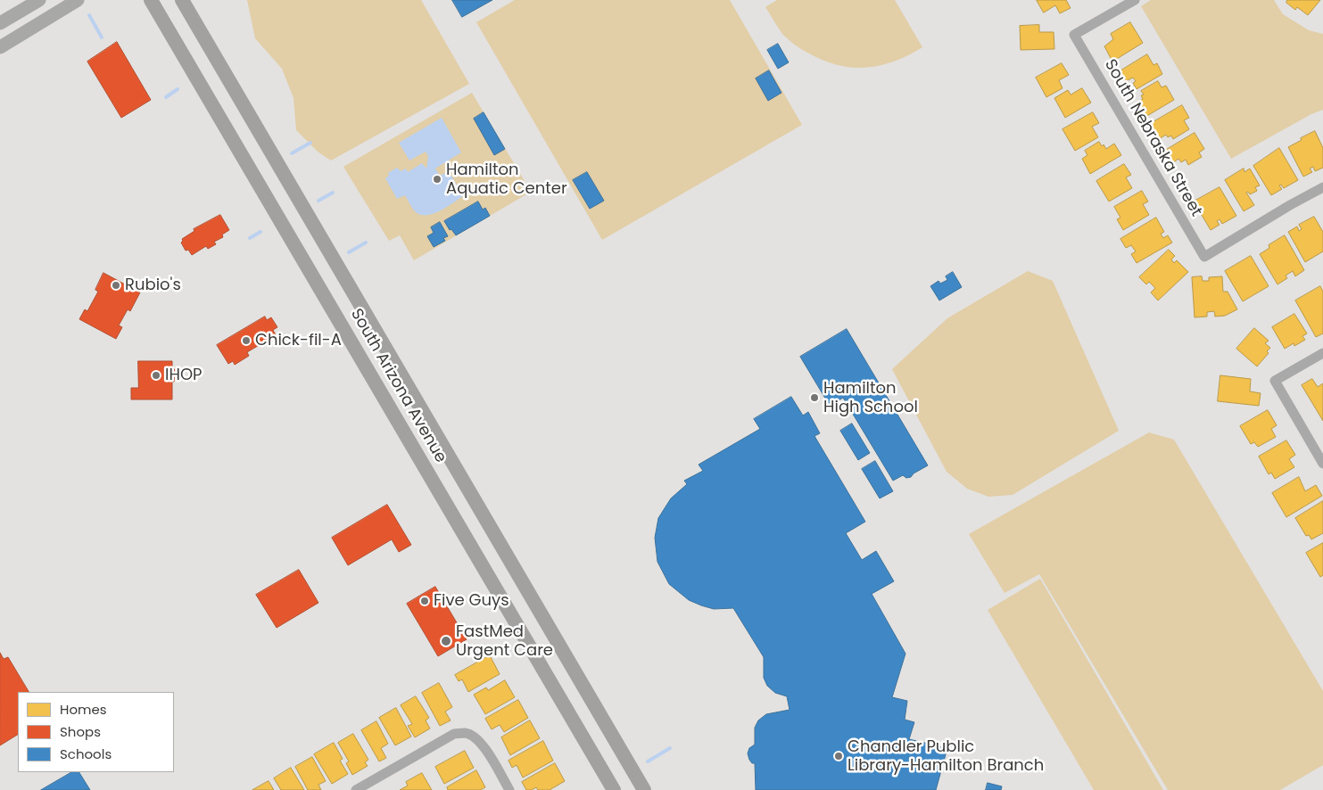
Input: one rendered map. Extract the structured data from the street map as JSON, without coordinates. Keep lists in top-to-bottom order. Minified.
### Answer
{"streets":{"main road":["South Arizona Avenue"],"street":["South Nebraska Street"]},"places":["Hamilton Aquatic Center","Rubio's","Chick-fil-A","IHOP","Hamilton High School","Five Guys","FastMed Urgent Care","Chandler Public Library-Hamilton Branch"],"legend":["Homes","Shops","Schools"]}
